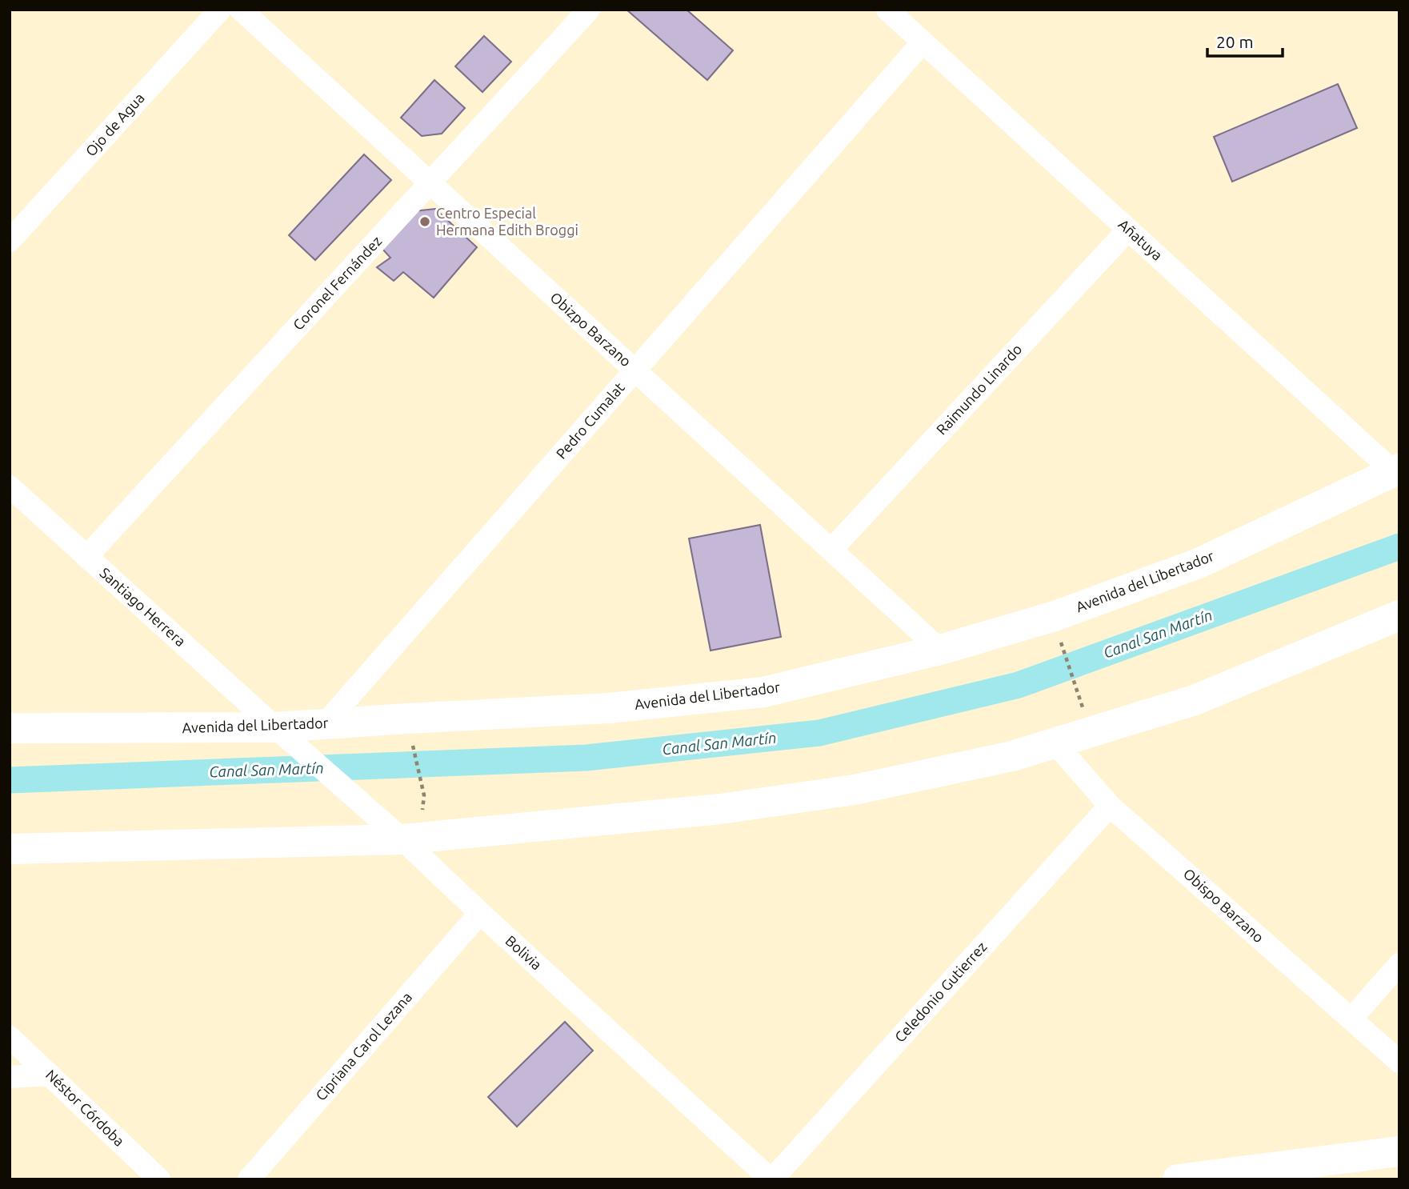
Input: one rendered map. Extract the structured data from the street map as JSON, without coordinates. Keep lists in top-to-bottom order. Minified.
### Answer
{"streets":{"street":["Ojo de Agua","Añatuya","Coronel Fernández","Obizpo Barzano","Raimundo Linardo","Pedro Cumalat","Avenida del Libertador","Santiago Herrera","Obispo Barzano","Bolivia","Celedonio Gutierrez","Cipriana Carol Lezana","Néstor Córdoba"]},"crossings":[["Añatuya","Raimundo Linardo"],["Añatuya","Pedro Cumalat"],["Añatuya","Avenida del Libertador"],["Coronel Fernández","Obizpo Barzano"],["Coronel Fernández","Santiago Herrera"],["Obizpo Barzano","Raimundo Linardo"],["Obizpo Barzano","Pedro Cumalat"],["Obizpo Barzano","Avenida del Libertador"],["Pedro Cumalat","Avenida del Libertador"],["Avenida del Libertador","Santiago Herrera"],["Avenida del Libertador","Bolivia"],["Santiago Herrera","Bolivia"],["Obispo Barzano","Celedonio Gutierrez"],["Bolivia","Celedonio Gutierrez"],["Bolivia","Cipriana Carol Lezana"]],"water":["Canal San Martín"],"places":["Centro Especial Hermana Edith Broggi"],"scale_bar":"20 m"}
